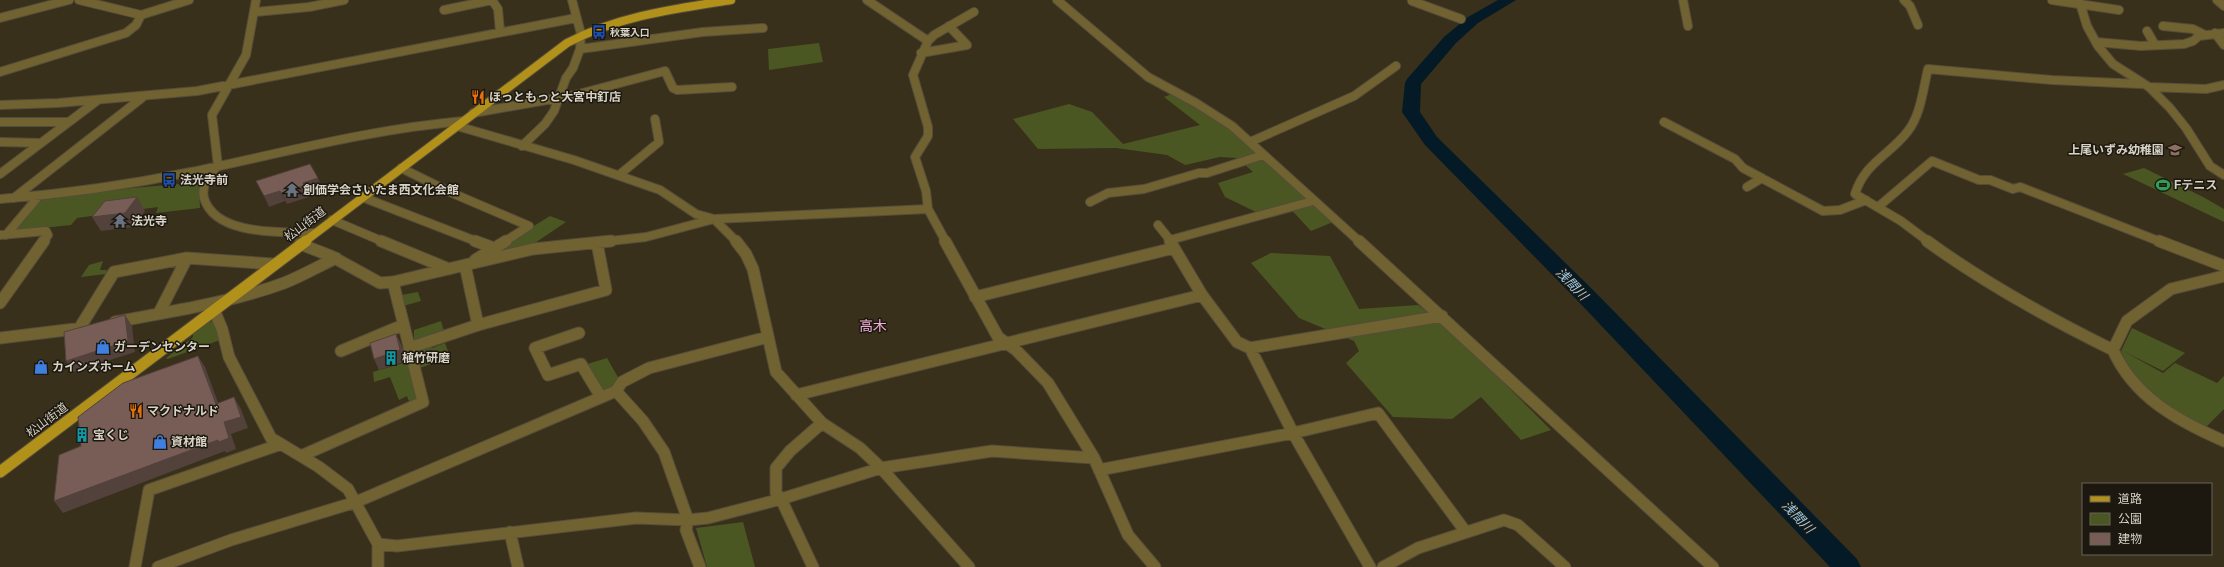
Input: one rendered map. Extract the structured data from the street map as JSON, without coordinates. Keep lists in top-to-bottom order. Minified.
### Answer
{"streets":{"main road":["松山街道"]},"districts":["高木"],"water":["浅間川"],"places":{"bus stop":["秋葉入口","法光寺前"],"restaurant":["ほっともっと大宮中釘店","マクドナルド"],"school or university":["上尾いずみ幼稚園"],"sports":["Fテニス"],"temple":["創価学会さいたま西文化会館","法光寺"],"shop":["ガーデンセンター","カインズホーム","資材館"],"building":["植竹研磨","宝くじ"]},"legend":["道路","公園","建物"]}
